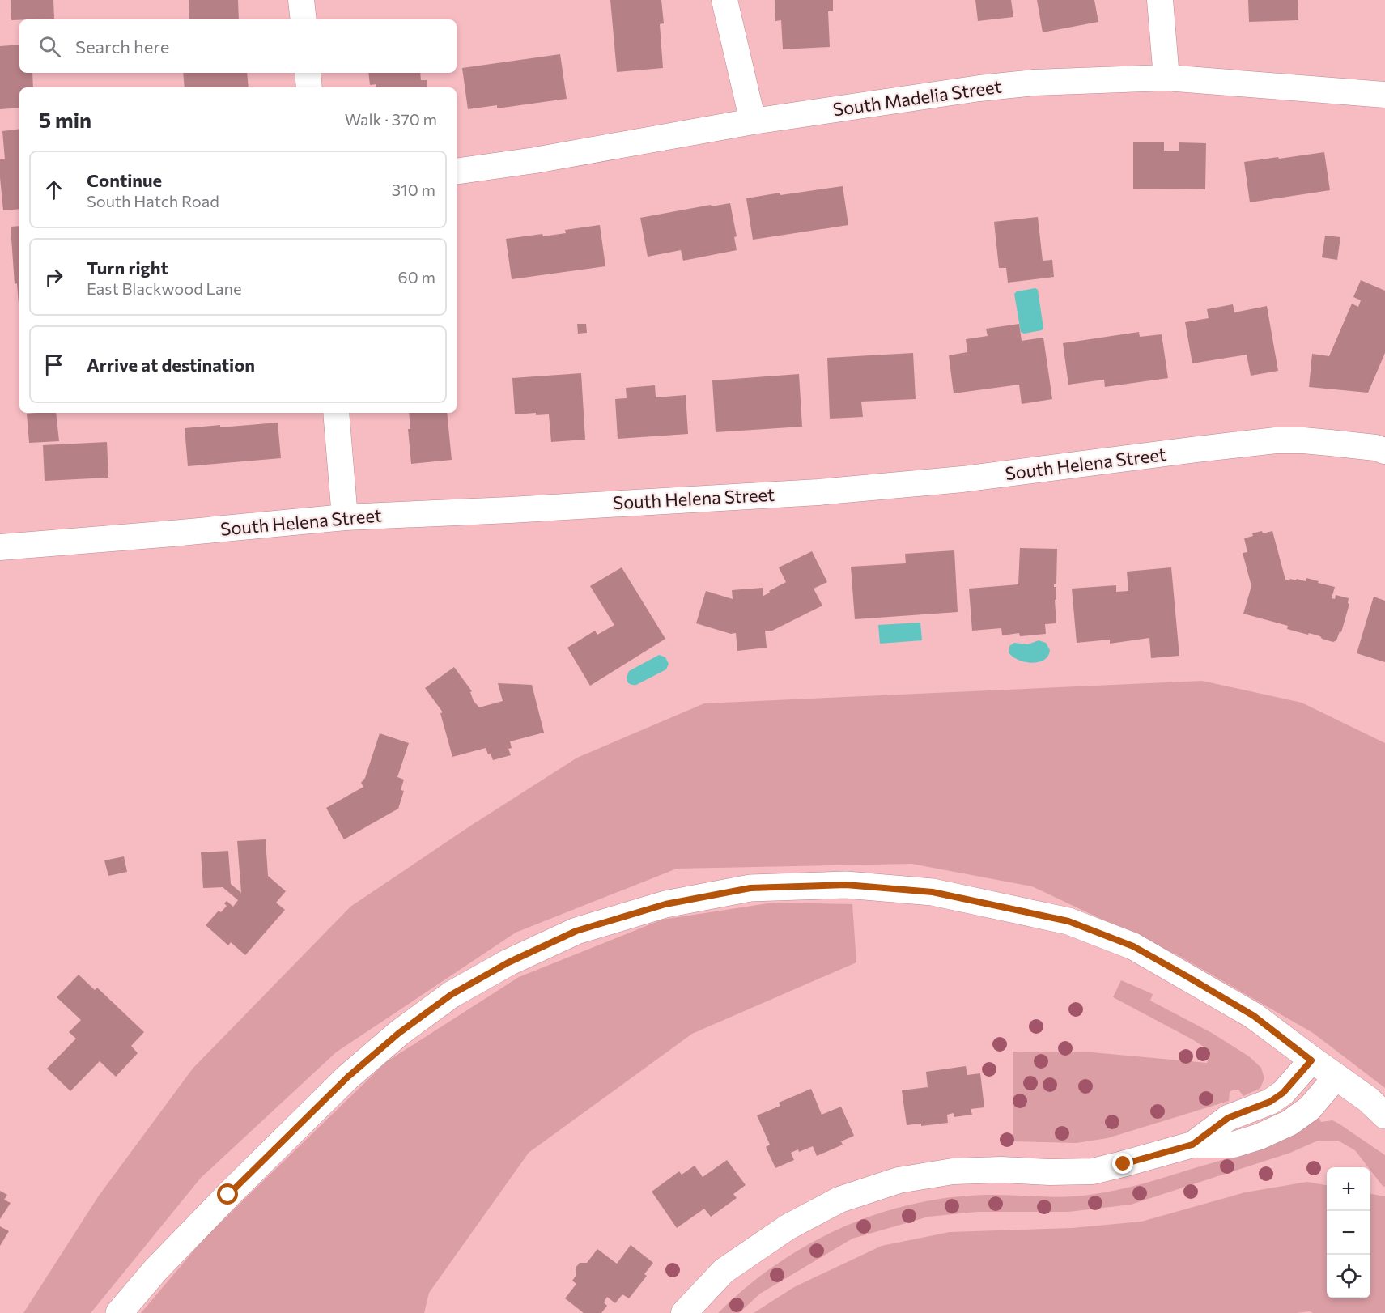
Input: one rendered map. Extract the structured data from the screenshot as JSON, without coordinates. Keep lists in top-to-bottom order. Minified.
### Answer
{"streets":{"street":["South Madelia Street","South Helena Street"]},"page":{"search":"Search here","heading":["5 min","Walk · 370 m"],"list":[["Continue","South Hatch Road","310 m"],["Turn right","East Blackwood Lane","60 m"],"Arrive at destination"],"map_buttons":["+","−"]}}
